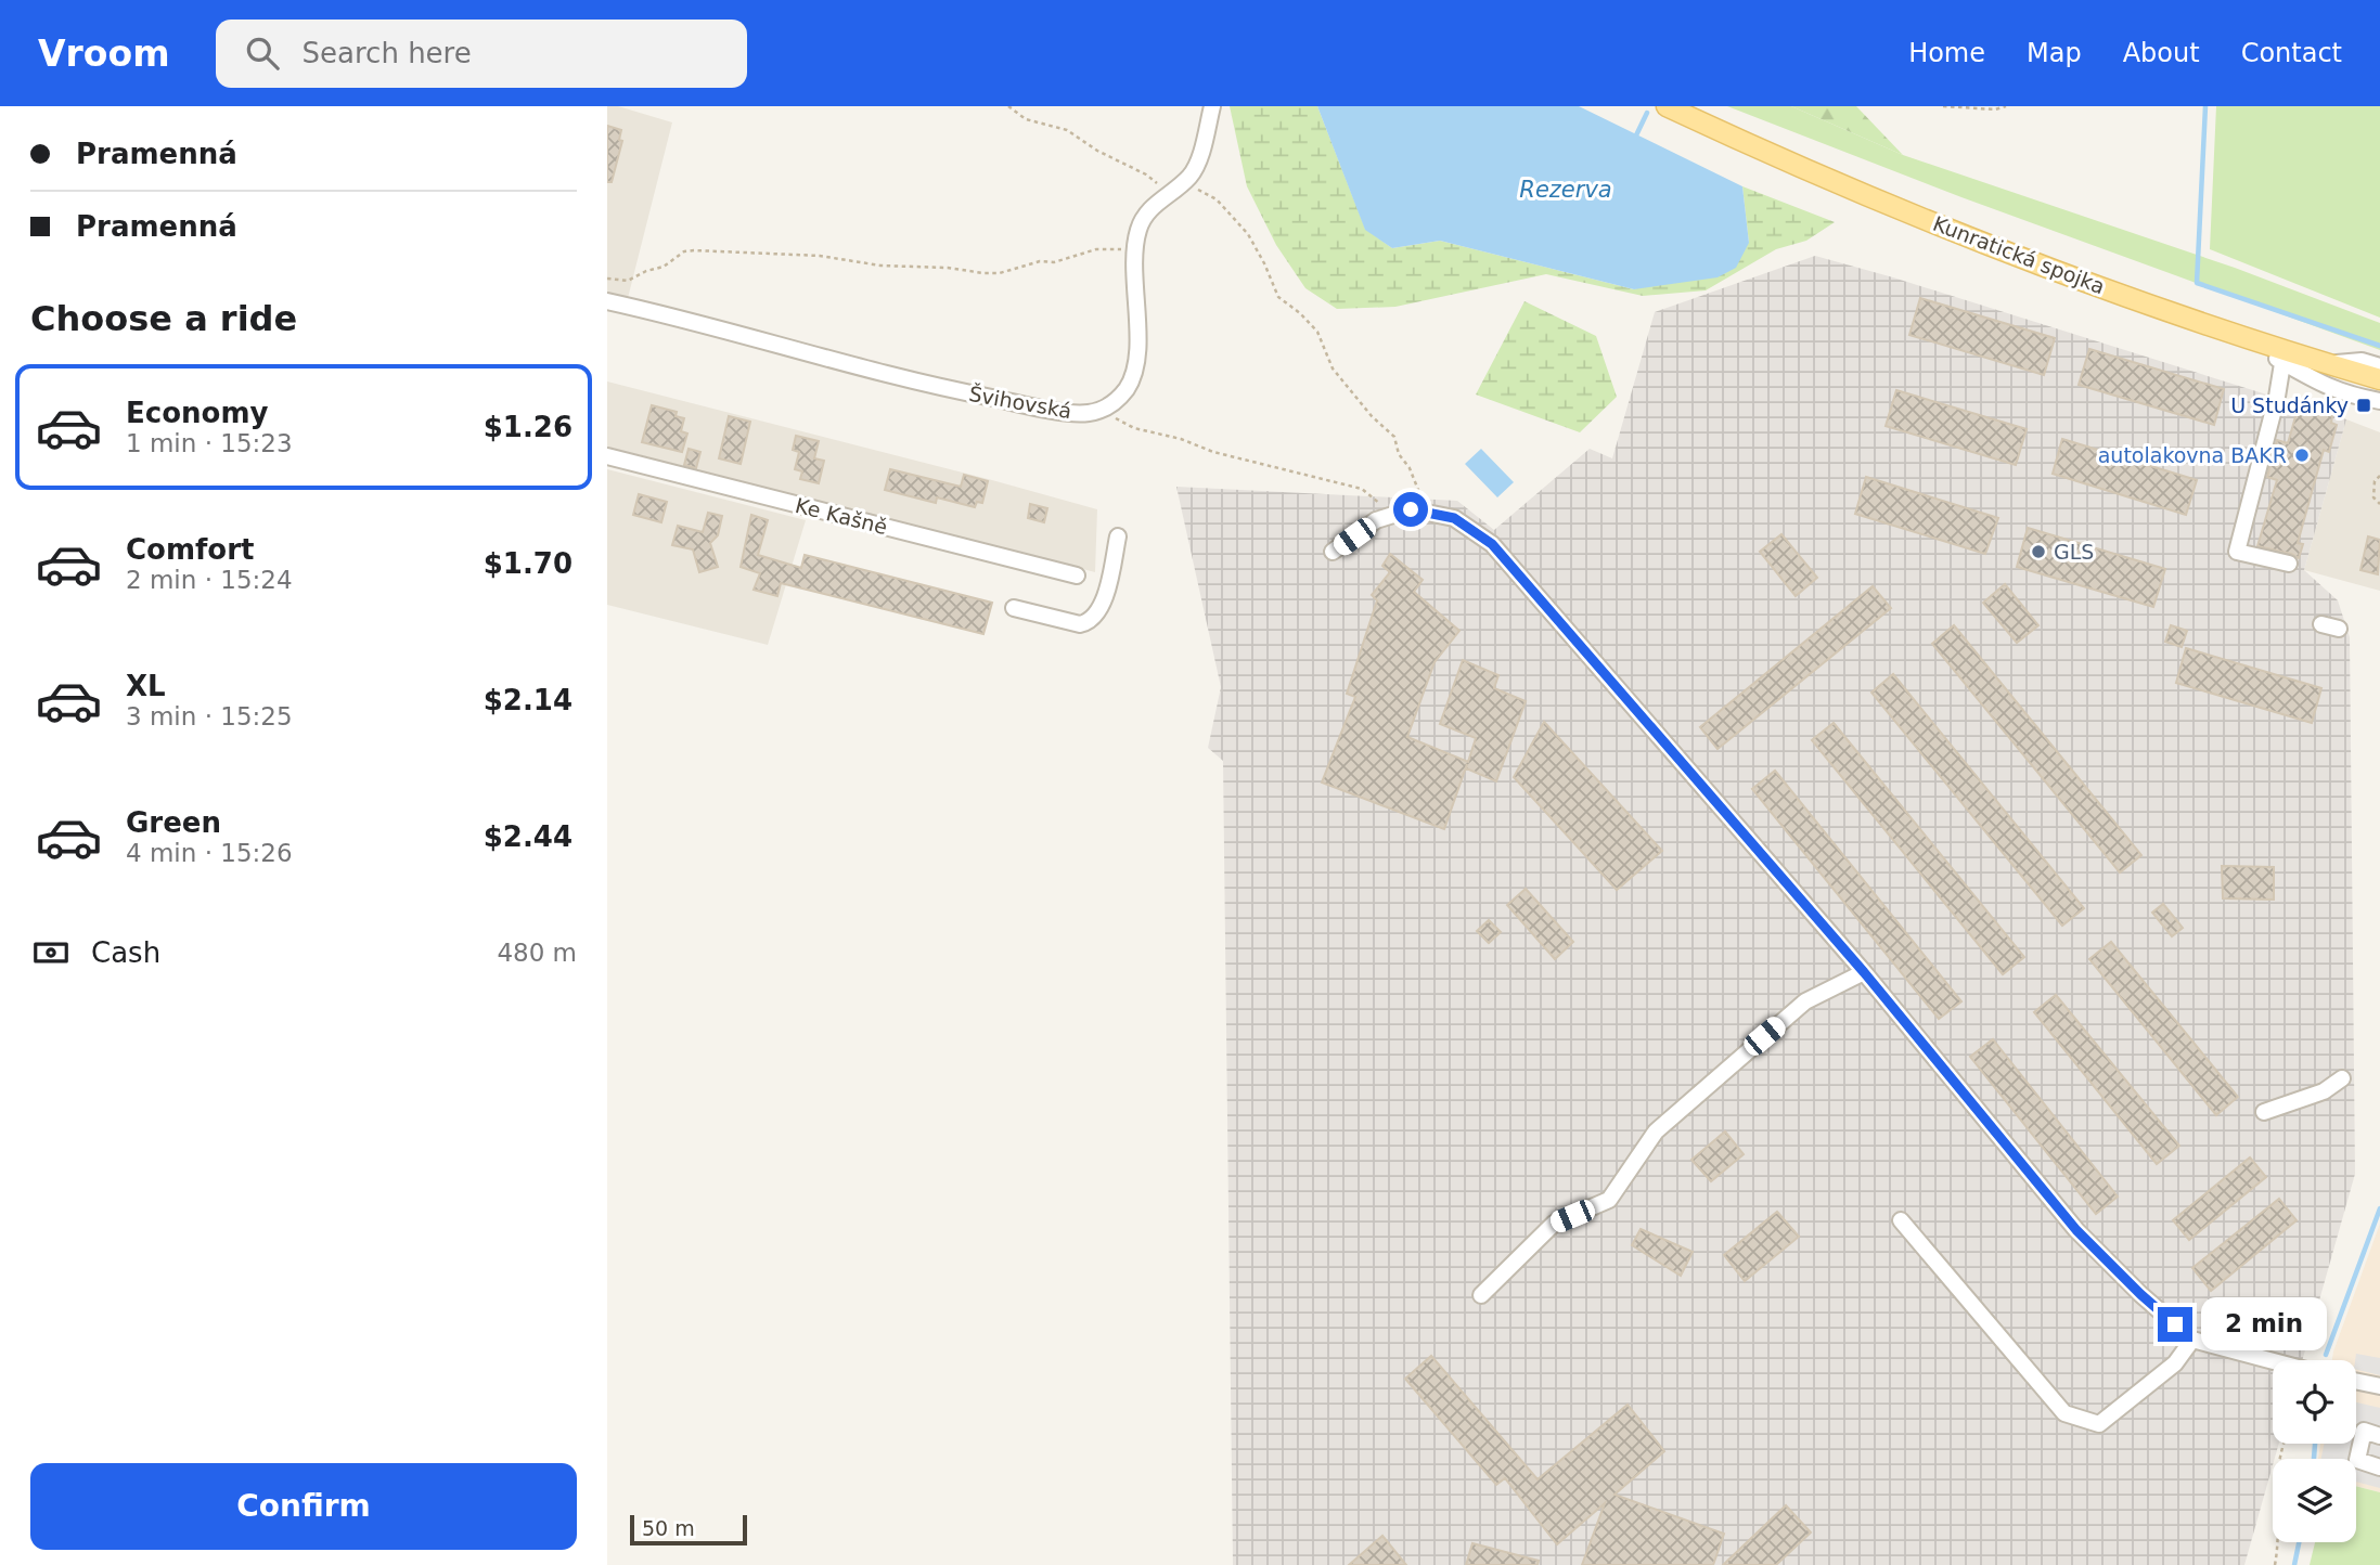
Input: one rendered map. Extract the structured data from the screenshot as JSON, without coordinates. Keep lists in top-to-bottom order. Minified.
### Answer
{"streets":{"main road":["Kunratická spojka"],"street":["Švihovská","Ke Kašně"]},"water":["Rezerva"],"places":{"transit":["U Studánky"],"other":["autolakovna BAKR","GLS"]},"scale_bar":"50 m","page":{"header":"Vroom","search":"Search here","nav":["Home","Map","About","Contact"],"banner":["Pramenná","Pramenná"],"heading":"Choose a ride","list":[{"name":"Economy","note":"1 min · 15:23","value":"$1.26"},{"name":"Comfort","note":"2 min · 15:24","value":"$1.70"},{"name":"XL","note":"3 min · 15:25","value":"$2.14"},{"name":"Green","note":"4 min · 15:26","value":"$2.44"}],"pay":["Cash","480 m"],"bubble":"2 min","buttons":"Confirm","scale":"50 m"}}
